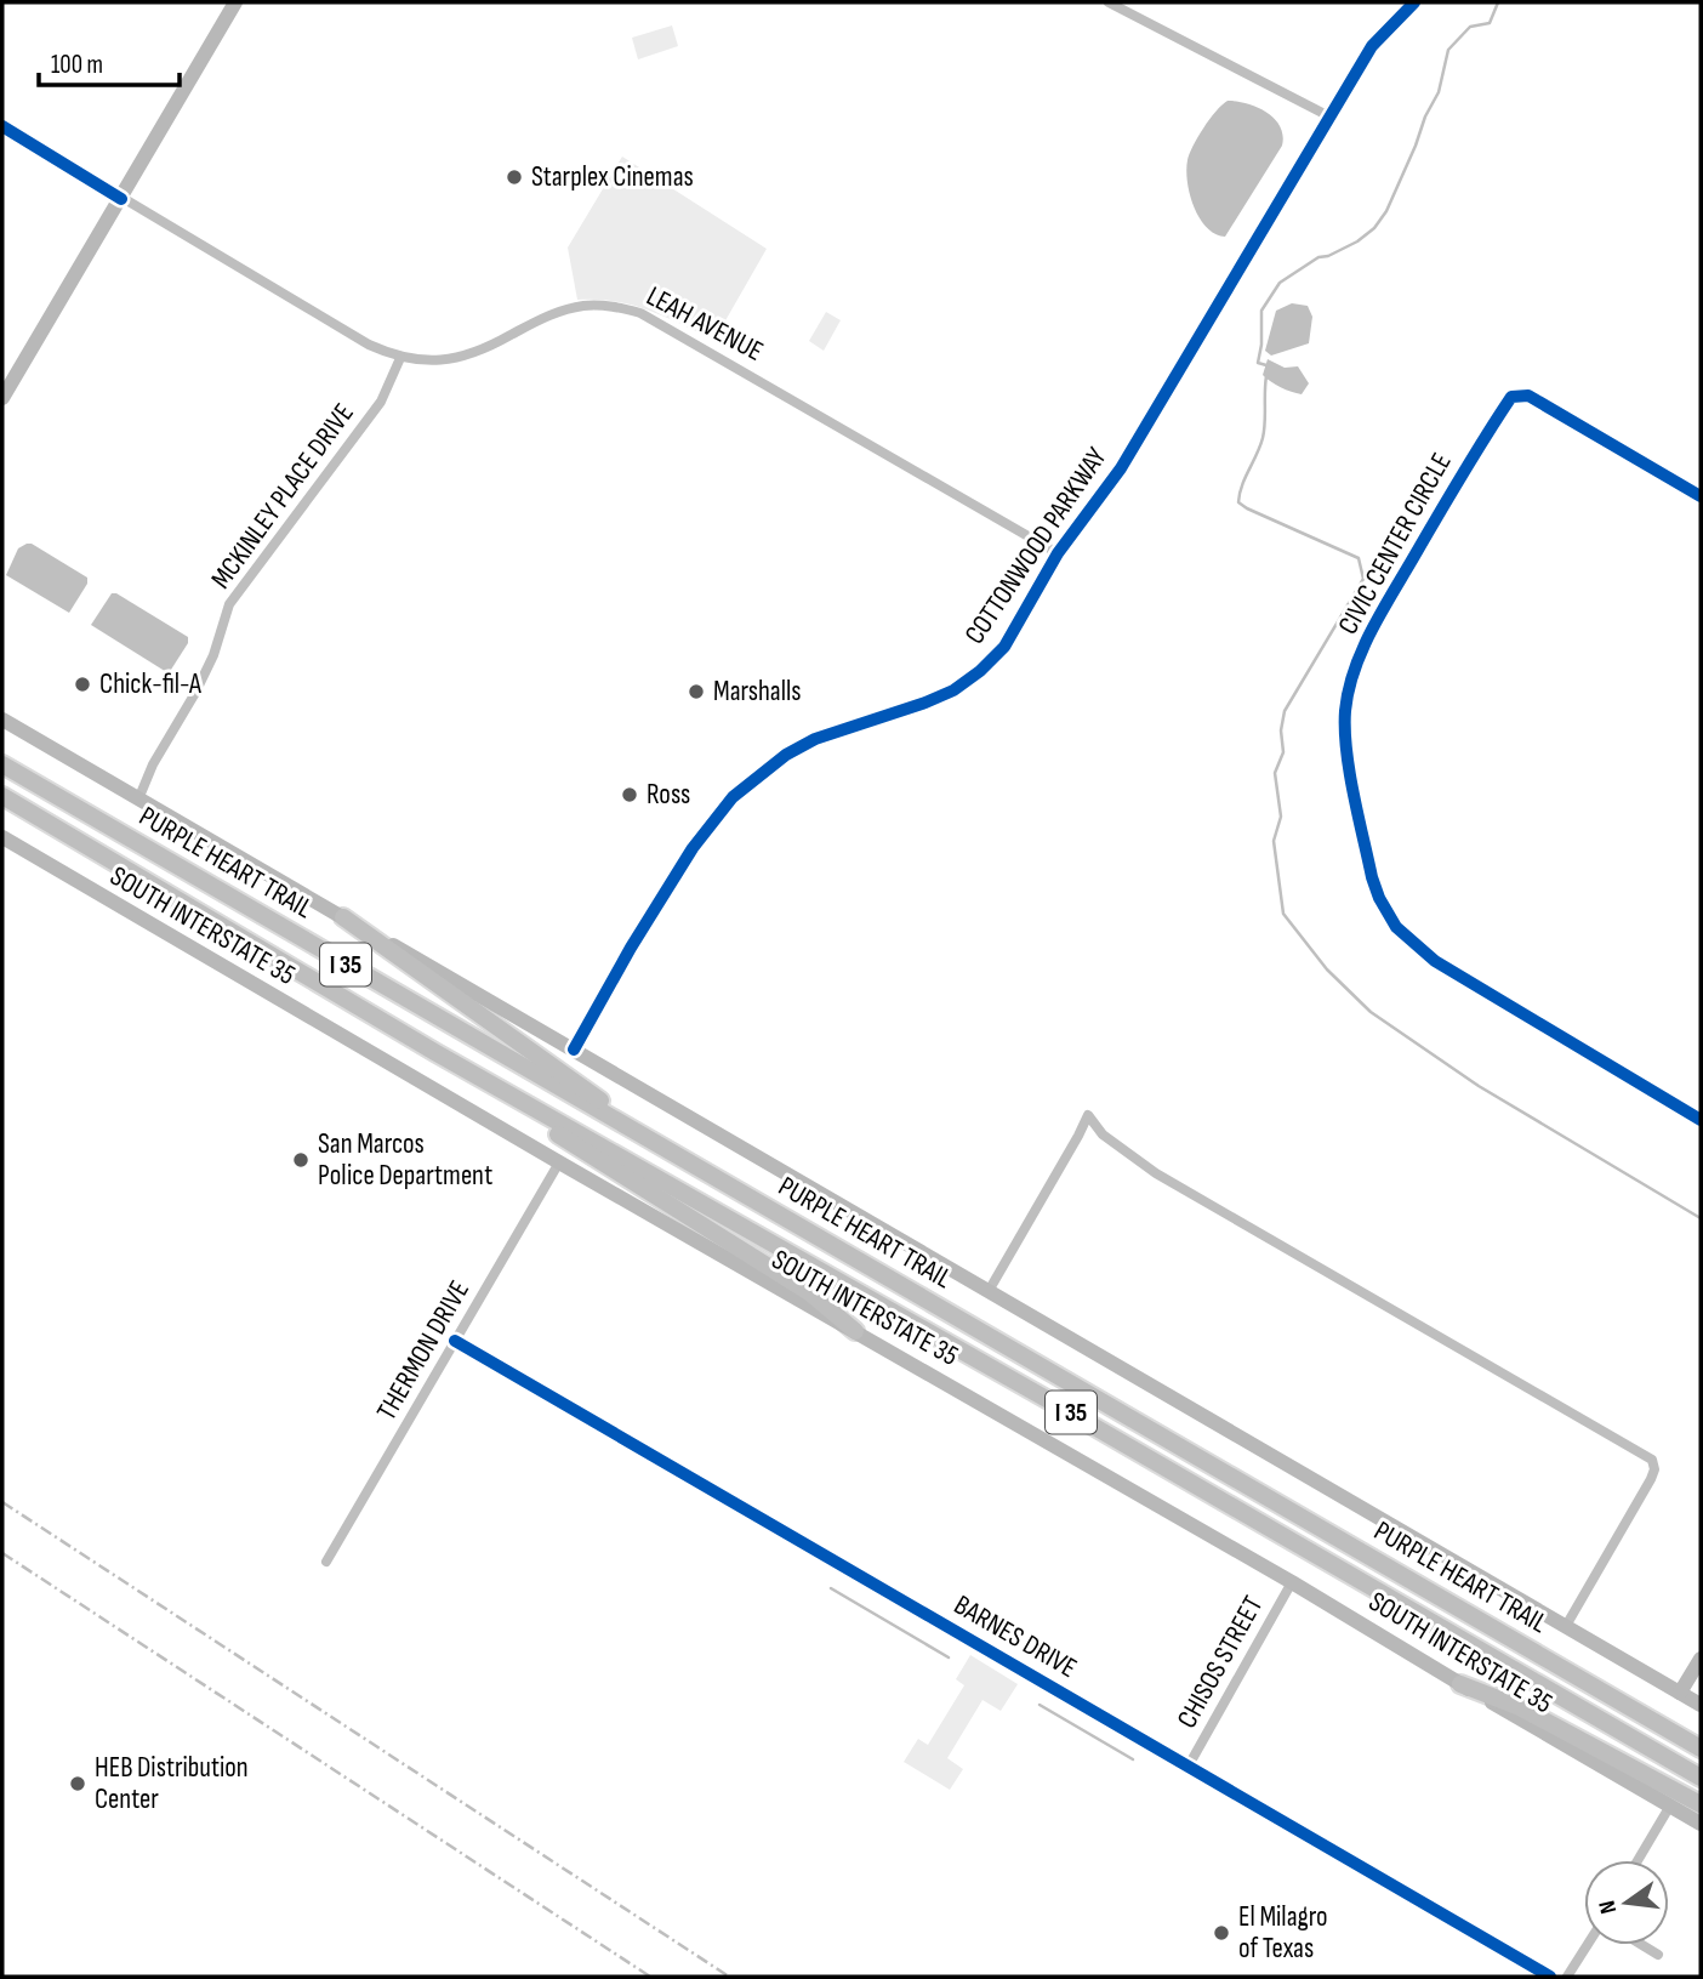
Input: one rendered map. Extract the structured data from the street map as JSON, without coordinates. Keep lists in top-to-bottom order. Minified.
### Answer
{"streets":{"highway":["PURPLE HEART TRAIL","I 35"],"main road":["SOUTH INTERSTATE 35"],"street":["LEAH AVENUE","MCKINLEY PLACE DRIVE","CIVIC CENTER CIRCLE","COTTONWOOD PARKWAY","THERMON DRIVE","BARNES DRIVE","CHISOS STREET"]},"crossings":[["LEAH AVENUE","MCKINLEY PLACE DRIVE"],["LEAH AVENUE","COTTONWOOD PARKWAY"],["SOUTH INTERSTATE 35","THERMON DRIVE"],["SOUTH INTERSTATE 35","CHISOS STREET"],["THERMON DRIVE","BARNES DRIVE"],["BARNES DRIVE","CHISOS STREET"]],"places":["Starplex Cinemas","Chick-fil-A","Marshalls","Ross","San Marcos Police Department","HEB Distribution Center","El Milagro of Texas"],"scale_bar":"100 m","north":"left"}
